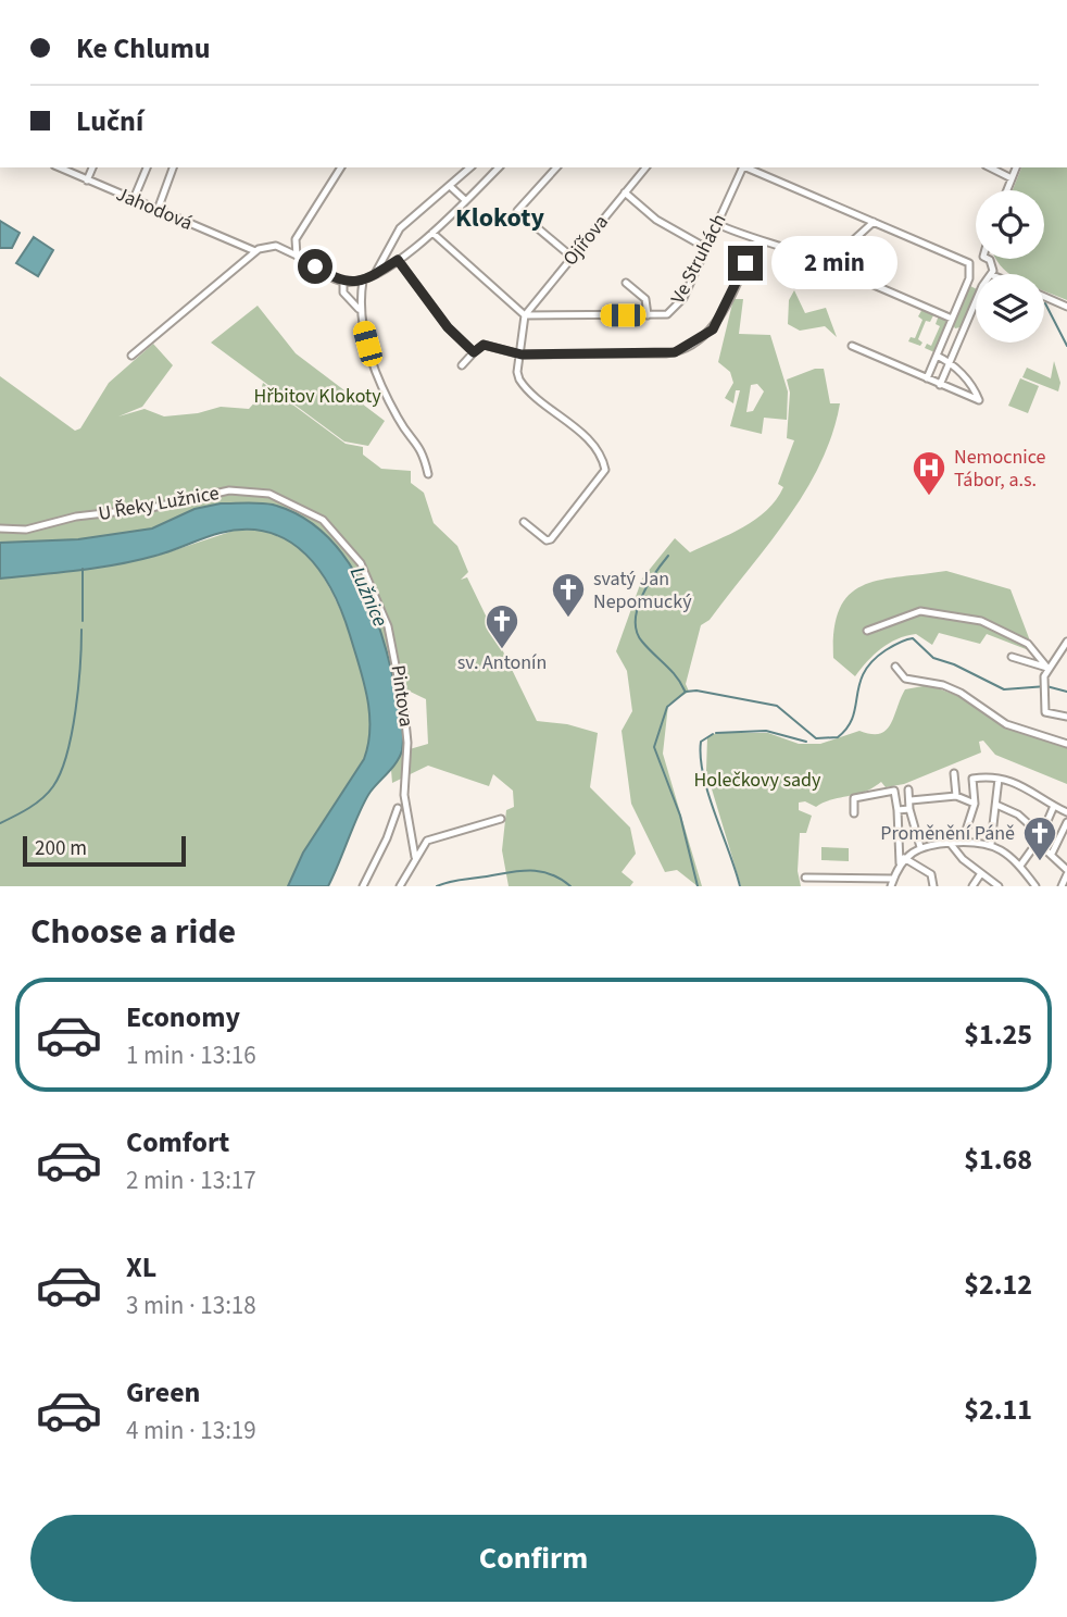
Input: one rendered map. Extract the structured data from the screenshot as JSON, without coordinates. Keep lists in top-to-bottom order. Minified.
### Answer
{"streets":{"street":["Jahodová","Ojířova","Ve Struhách","U Řeky Lužnice","Pintova"]},"crossings":[["Ojířova","Ve Struhách"],["U Řeky Lužnice","Pintova"]],"districts":["Klokoty"],"water":["Lužnice"],"parks":["Hřbitov Klokoty","Holečkovy sady"],"places":{"hospital":["Nemocnice Tábor, a.s."],"church":["svatý Jan Nepomucký","sv. Antonín","Proměnění Páně"]},"scale_bar":"200 m","page":{"banner":["Ke Chlumu","Luční"],"bubble":"2 min","scale":"200 m","heading":"Choose a ride","list":[{"name":"Economy","note":"1 min · 13:16","value":"$1.25"},{"name":"Comfort","note":"2 min · 13:17","value":"$1.68"},{"name":"XL","note":"3 min · 13:18","value":"$2.12"},{"name":"Green","note":"4 min · 13:19","value":"$2.11"}],"buttons":"Confirm"}}
